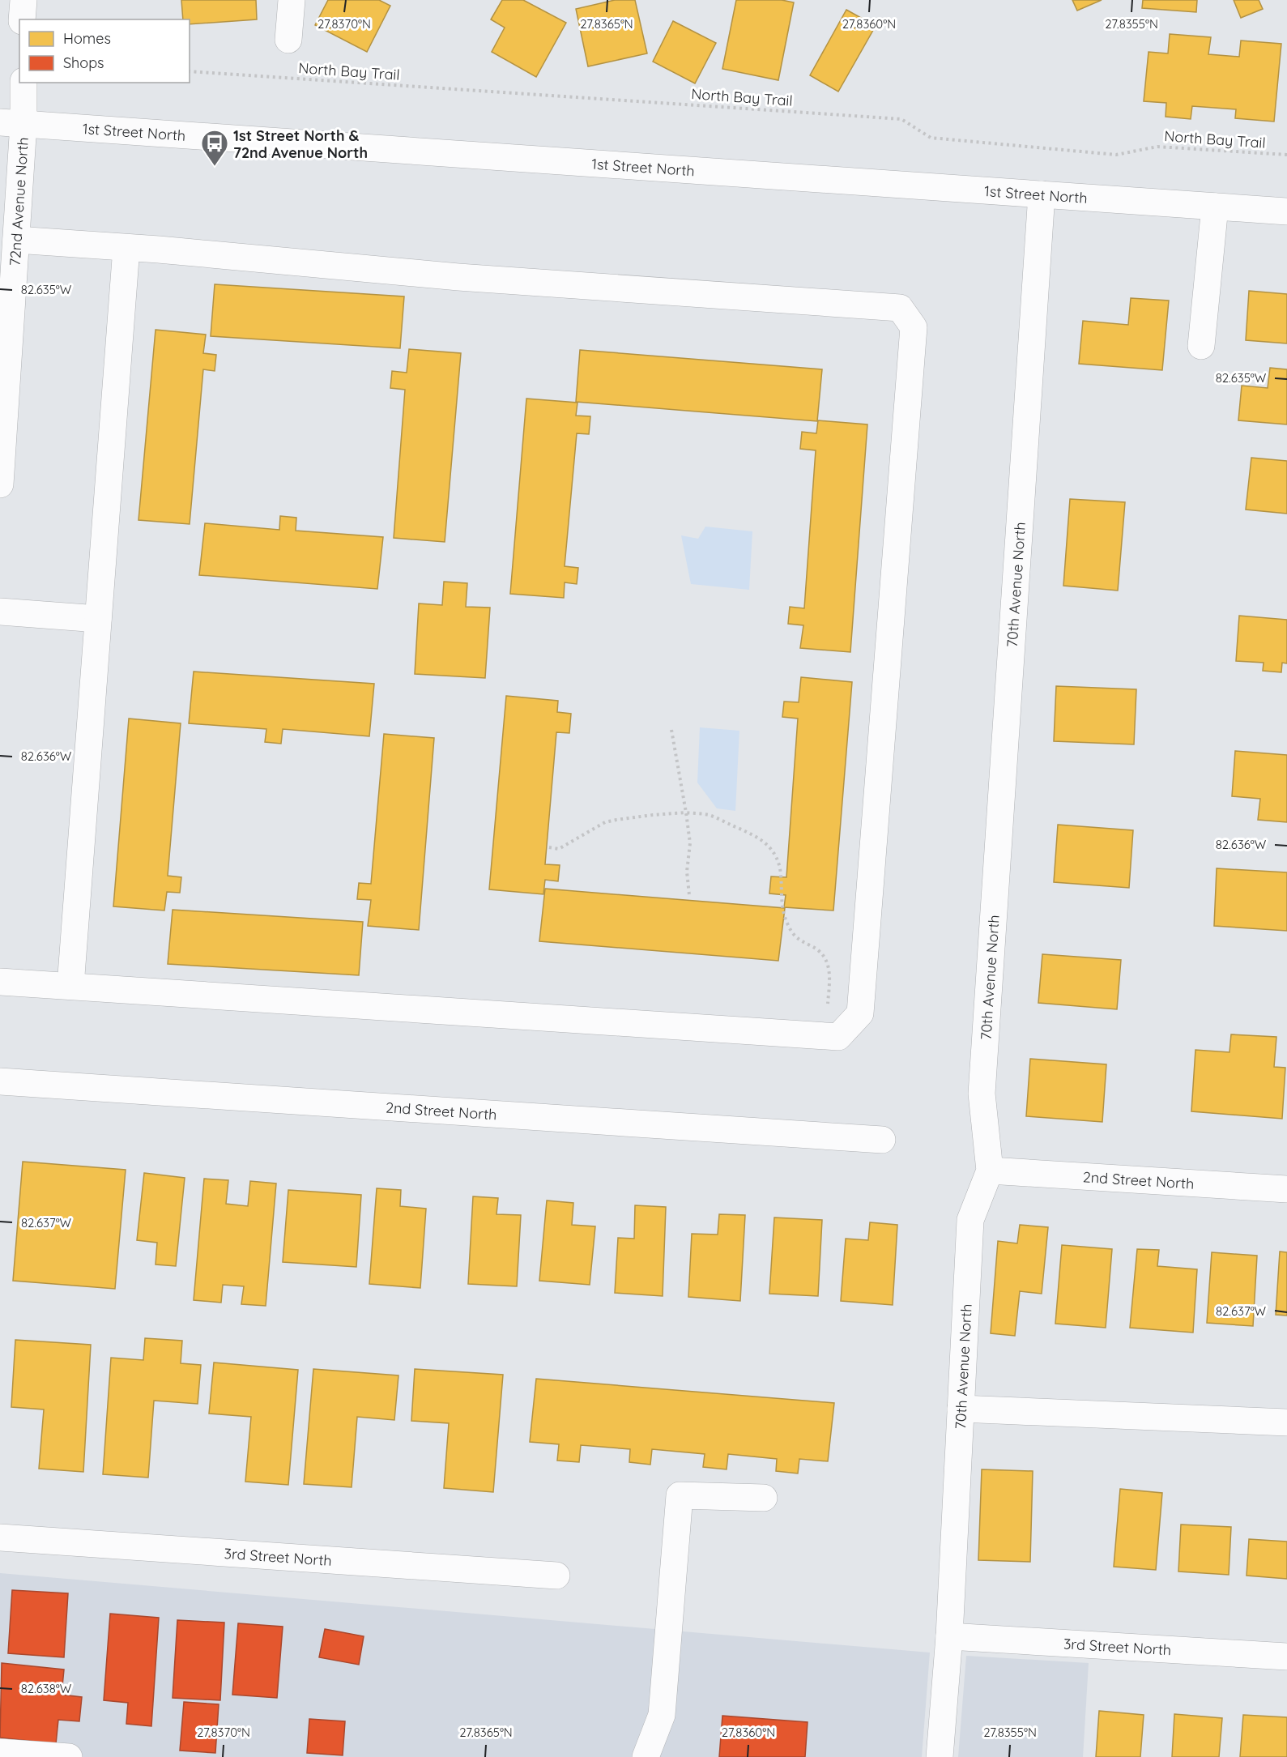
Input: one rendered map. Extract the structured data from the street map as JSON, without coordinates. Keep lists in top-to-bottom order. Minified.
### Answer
{"streets":{"street":["1st Street North","72nd Avenue North","70th Avenue North","2nd Street North","3rd Street North"],"path":["North Bay Trail"]},"crossings":[["1st Street North","72nd Avenue North"],["1st Street North","70th Avenue North"],["70th Avenue North","2nd Street North"],["70th Avenue North","3rd Street North"]],"places":{"bus stop":["1st Street North & 72nd Avenue North"]},"legend":["Homes","Shops"],"coordinates":["27.8370°N","27.8365°N","27.8360°N","27.8355°N","82.635°W","82.636°W","82.637°W","82.638°W"]}
